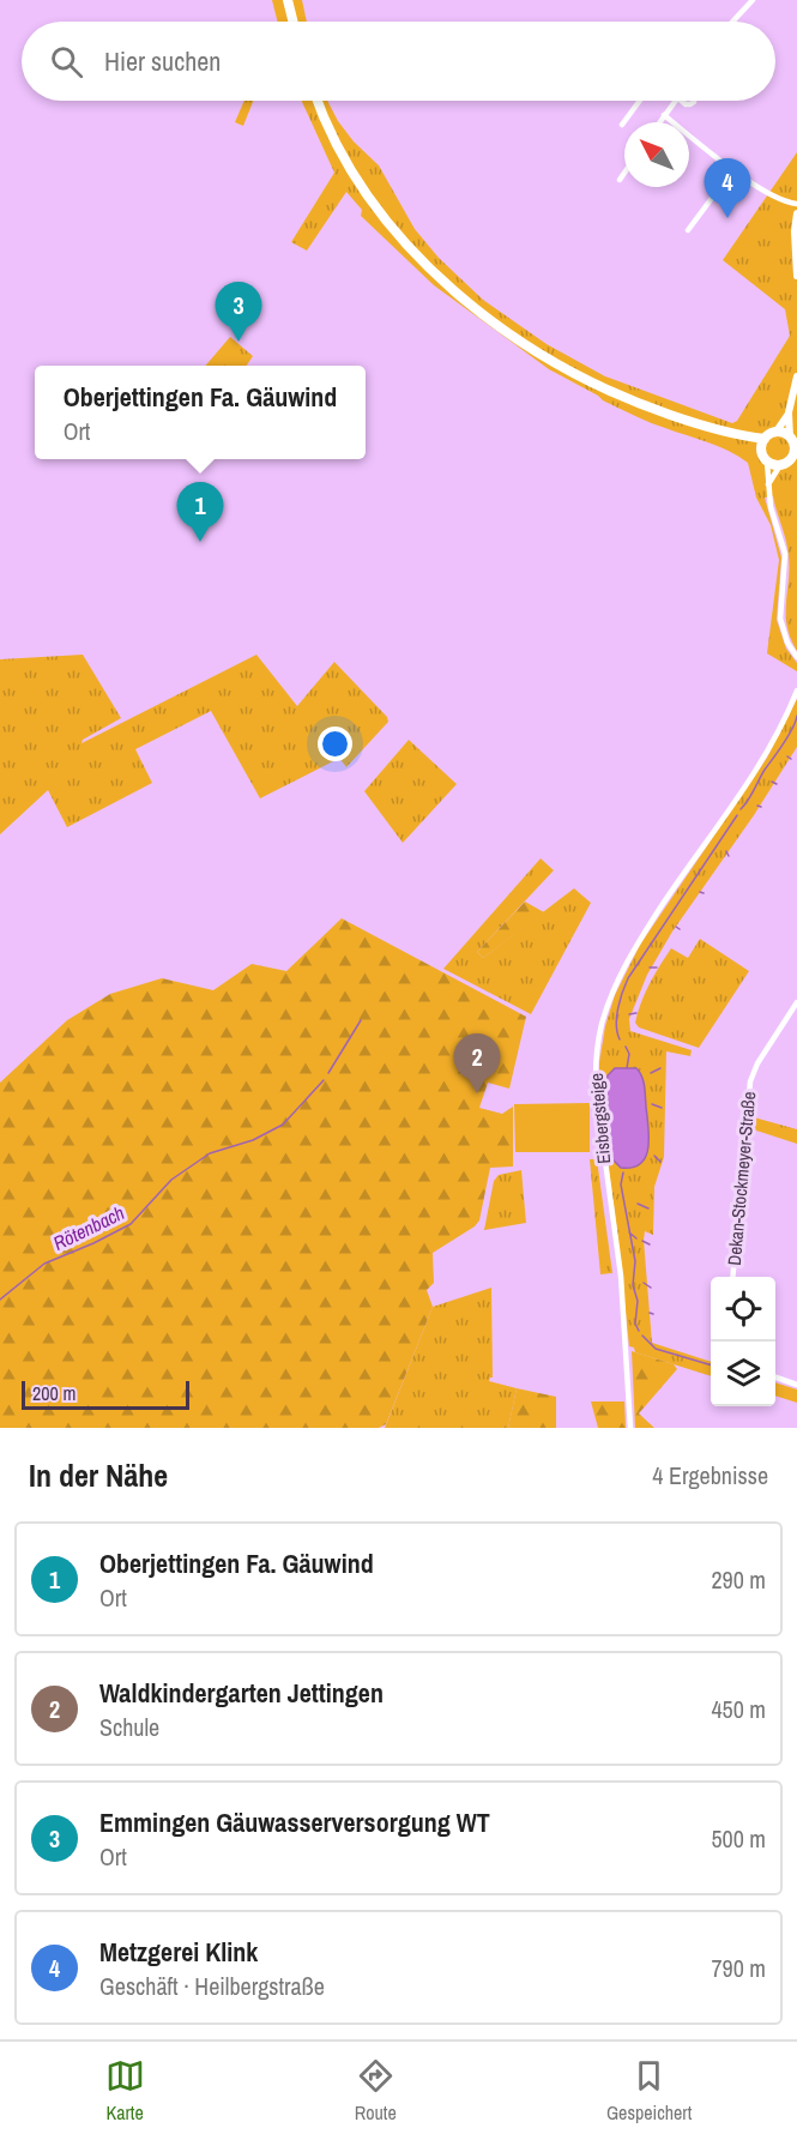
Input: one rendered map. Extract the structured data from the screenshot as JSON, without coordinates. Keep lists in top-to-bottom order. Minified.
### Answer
{"streets":{"street":["Eisbergsteige","Dekan-Stockmeyer-Straße"]},"water":["Rötenbach"],"scale_bar":"200 m","north":"top left","page":{"search":"Hier suchen","pins":["4","3","1","2"],"popup":["Oberjettingen Fa. Gäuwind","Ort"],"scale":"200 m","heading":["In der Nähe","4 Ergebnisse"],"list":[{"mark":"1","name":"Oberjettingen Fa. Gäuwind","note":"Ort","value":"290 m"},{"mark":"2","name":"Waldkindergarten Jettingen","note":"Schule","value":"450 m"},{"mark":"3","name":"Emmingen Gäuwasserversorgung WT","note":"Ort","value":"500 m"},{"mark":"4","name":"Metzgerei Klink","note":"Geschäft · Heilbergstraße","value":"790 m"}],"nav":["Karte","Route","Gespeichert"]}}
